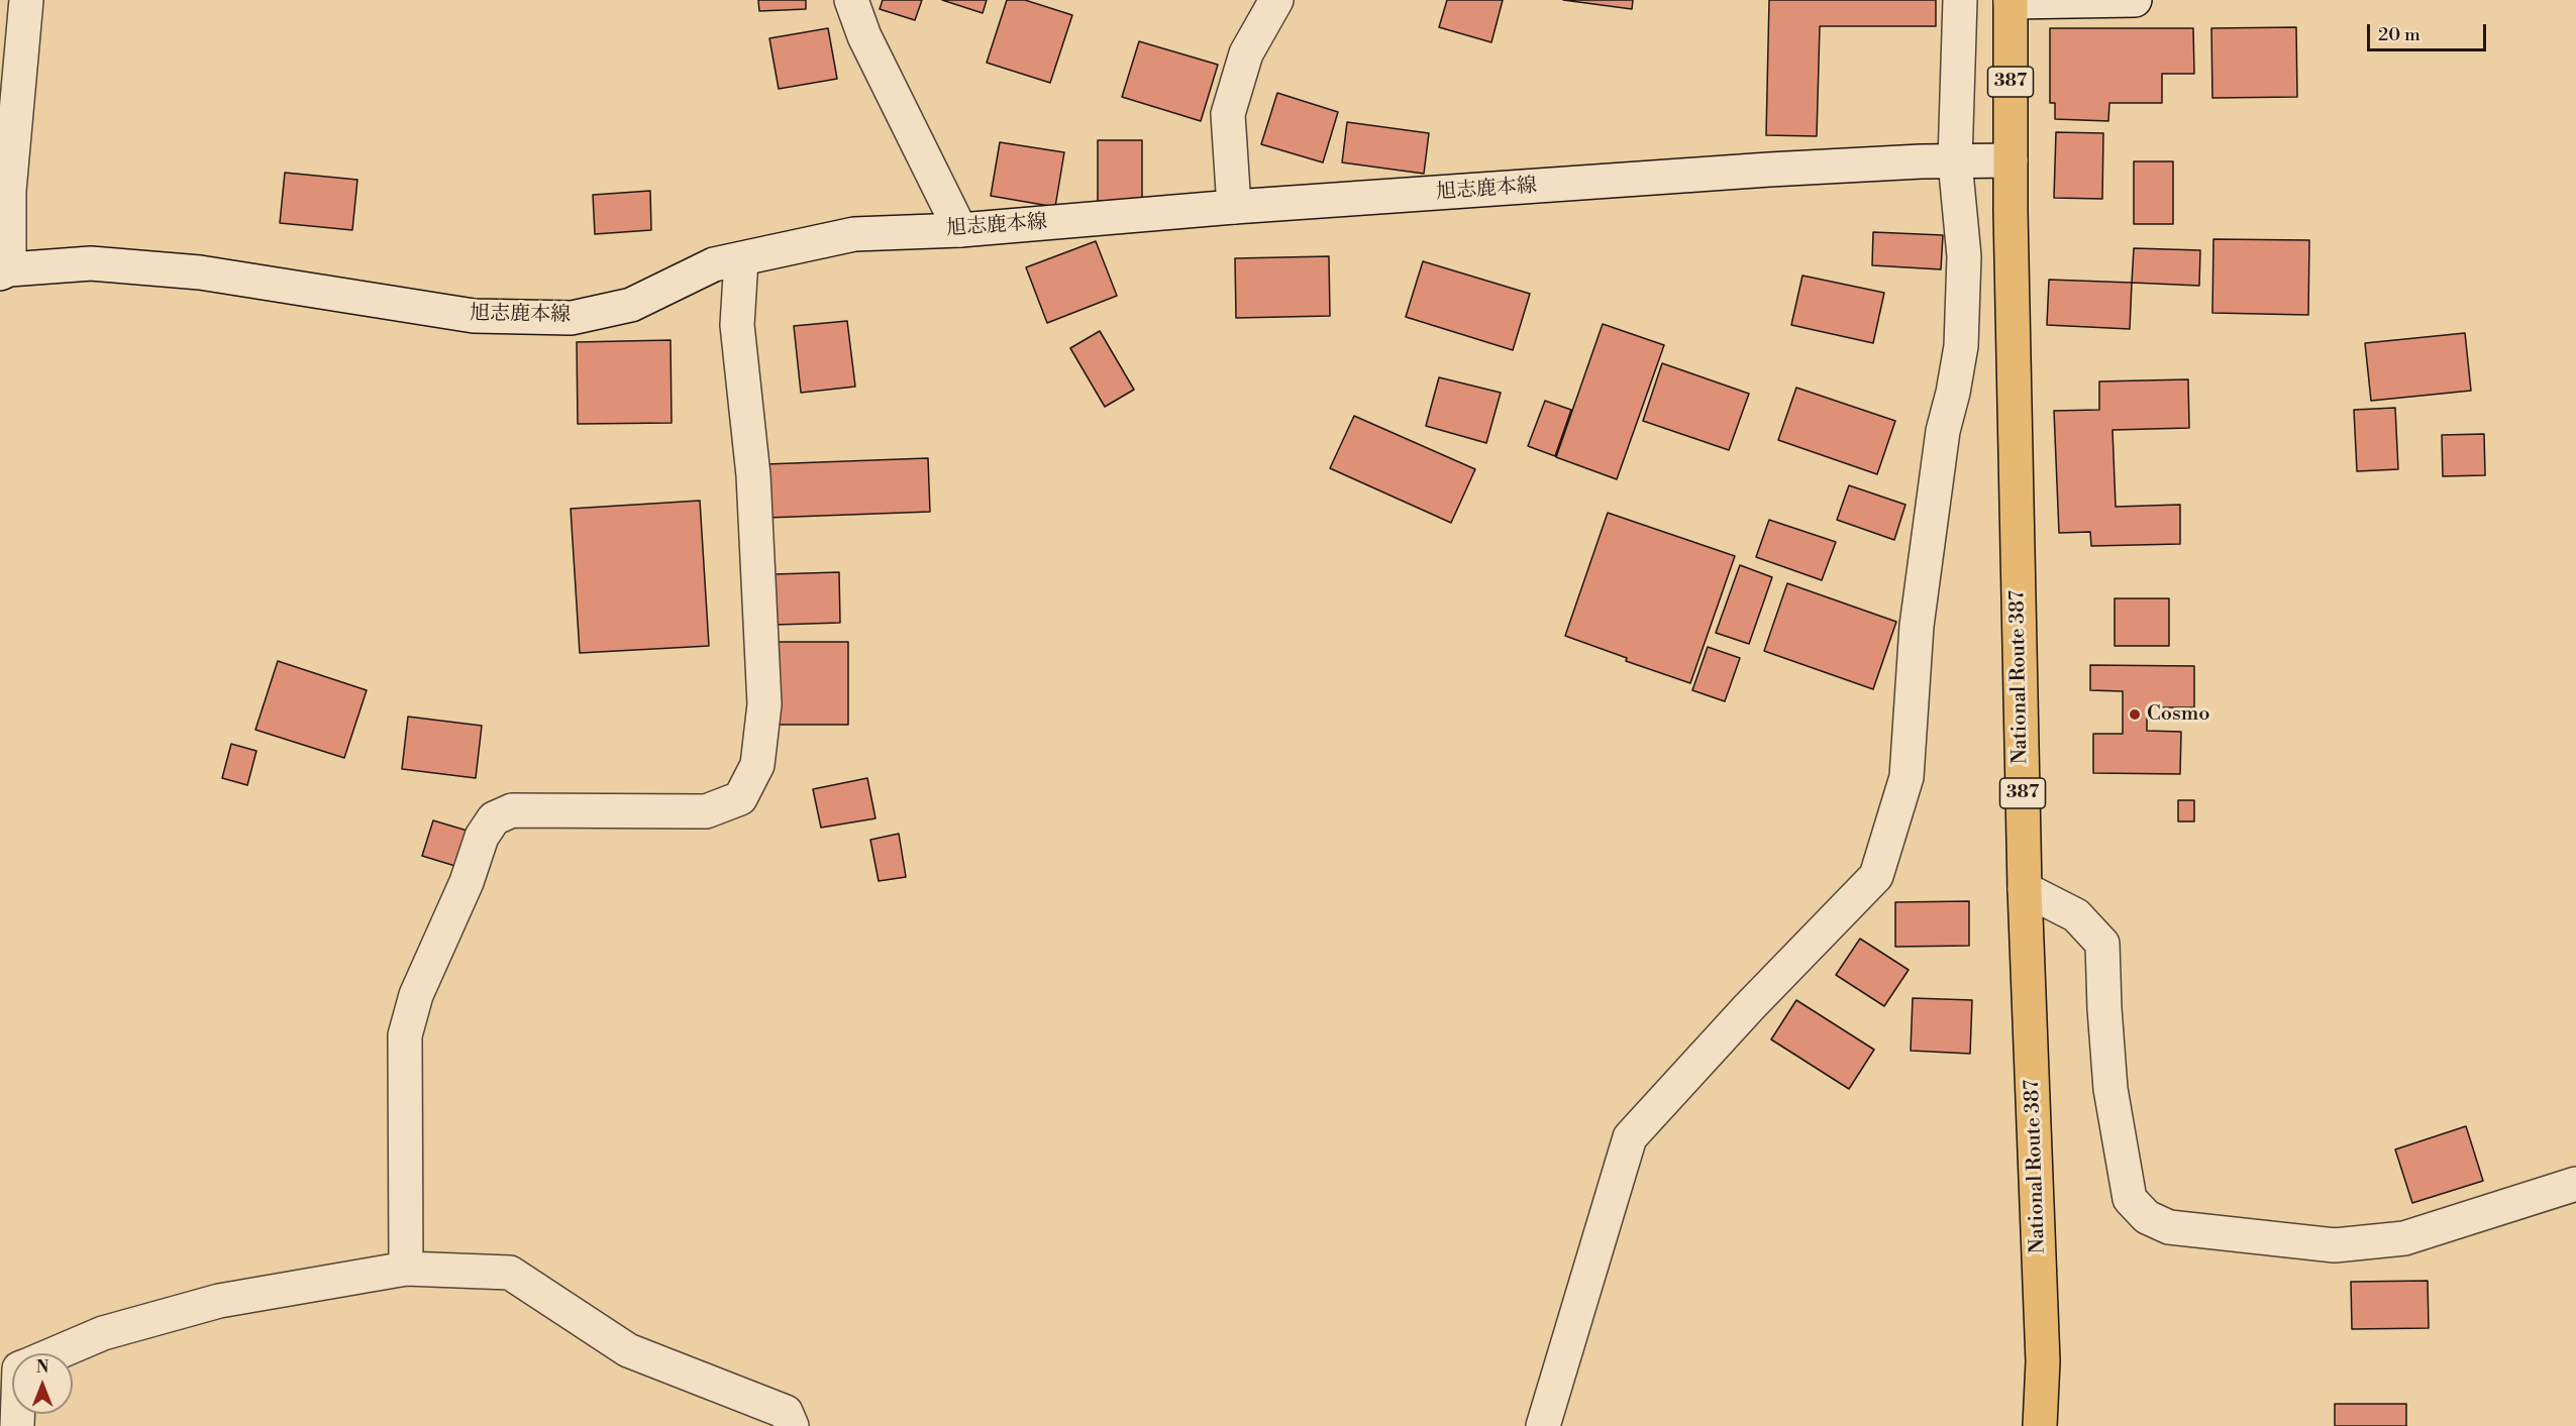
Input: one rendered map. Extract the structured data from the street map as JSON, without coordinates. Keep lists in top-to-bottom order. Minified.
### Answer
{"streets":{"highway":["387","National Route 387"],"street":["旭志鹿本線"]},"crossings":[["旭志鹿本線","National Route 387"]],"places":["Cosmo"],"scale_bar":"20 m","north":"top"}
